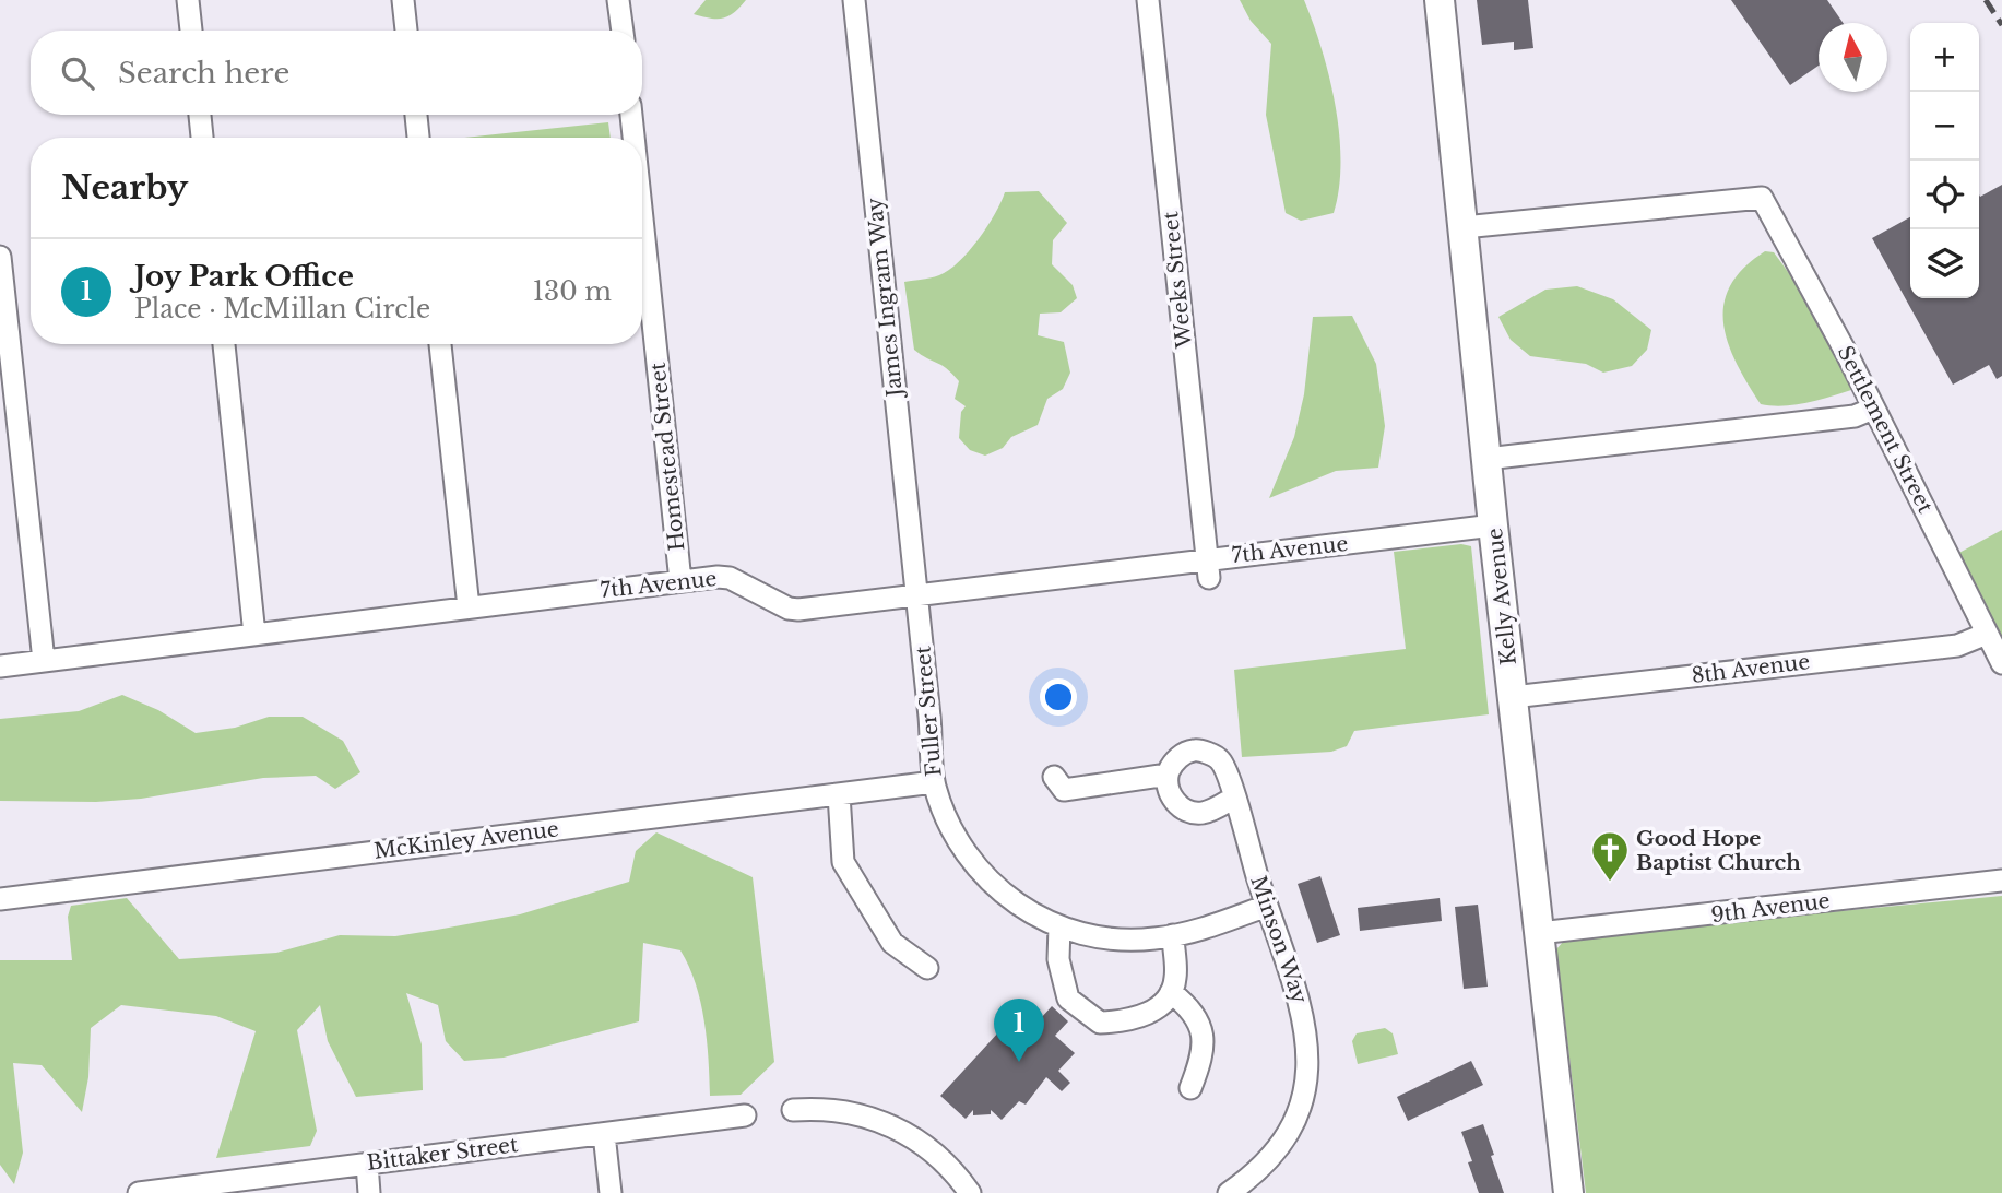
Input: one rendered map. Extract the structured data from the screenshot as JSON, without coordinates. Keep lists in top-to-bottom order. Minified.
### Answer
{"streets":{"main road":["Kelly Avenue"],"street":["Weeks Street","James Ingram Way","Settlement Street","Homestead Street","7th Avenue","8th Avenue","Fuller Street","McKinley Avenue","9th Avenue","Minson Way","Bittaker Street"]},"crossings":[["Weeks Street","7th Avenue"],["James Ingram Way","7th Avenue"],["James Ingram Way","Fuller Street"],["Settlement Street","Kelly Avenue"],["Settlement Street","8th Avenue"],["Homestead Street","7th Avenue"],["7th Avenue","Kelly Avenue"],["7th Avenue","Fuller Street"],["Kelly Avenue","8th Avenue"],["Kelly Avenue","9th Avenue"],["Fuller Street","McKinley Avenue"],["Fuller Street","Minson Way"]],"places":{"church":["Good Hope Baptist Church"]},"north":"top","page":{"map_buttons":["+","−"],"search":"Search here","heading":"Nearby","list":[{"mark":"1","name":"Joy Park Office","note":"Place · McMillan Circle","value":"130 m"}],"pins":"1"}}
